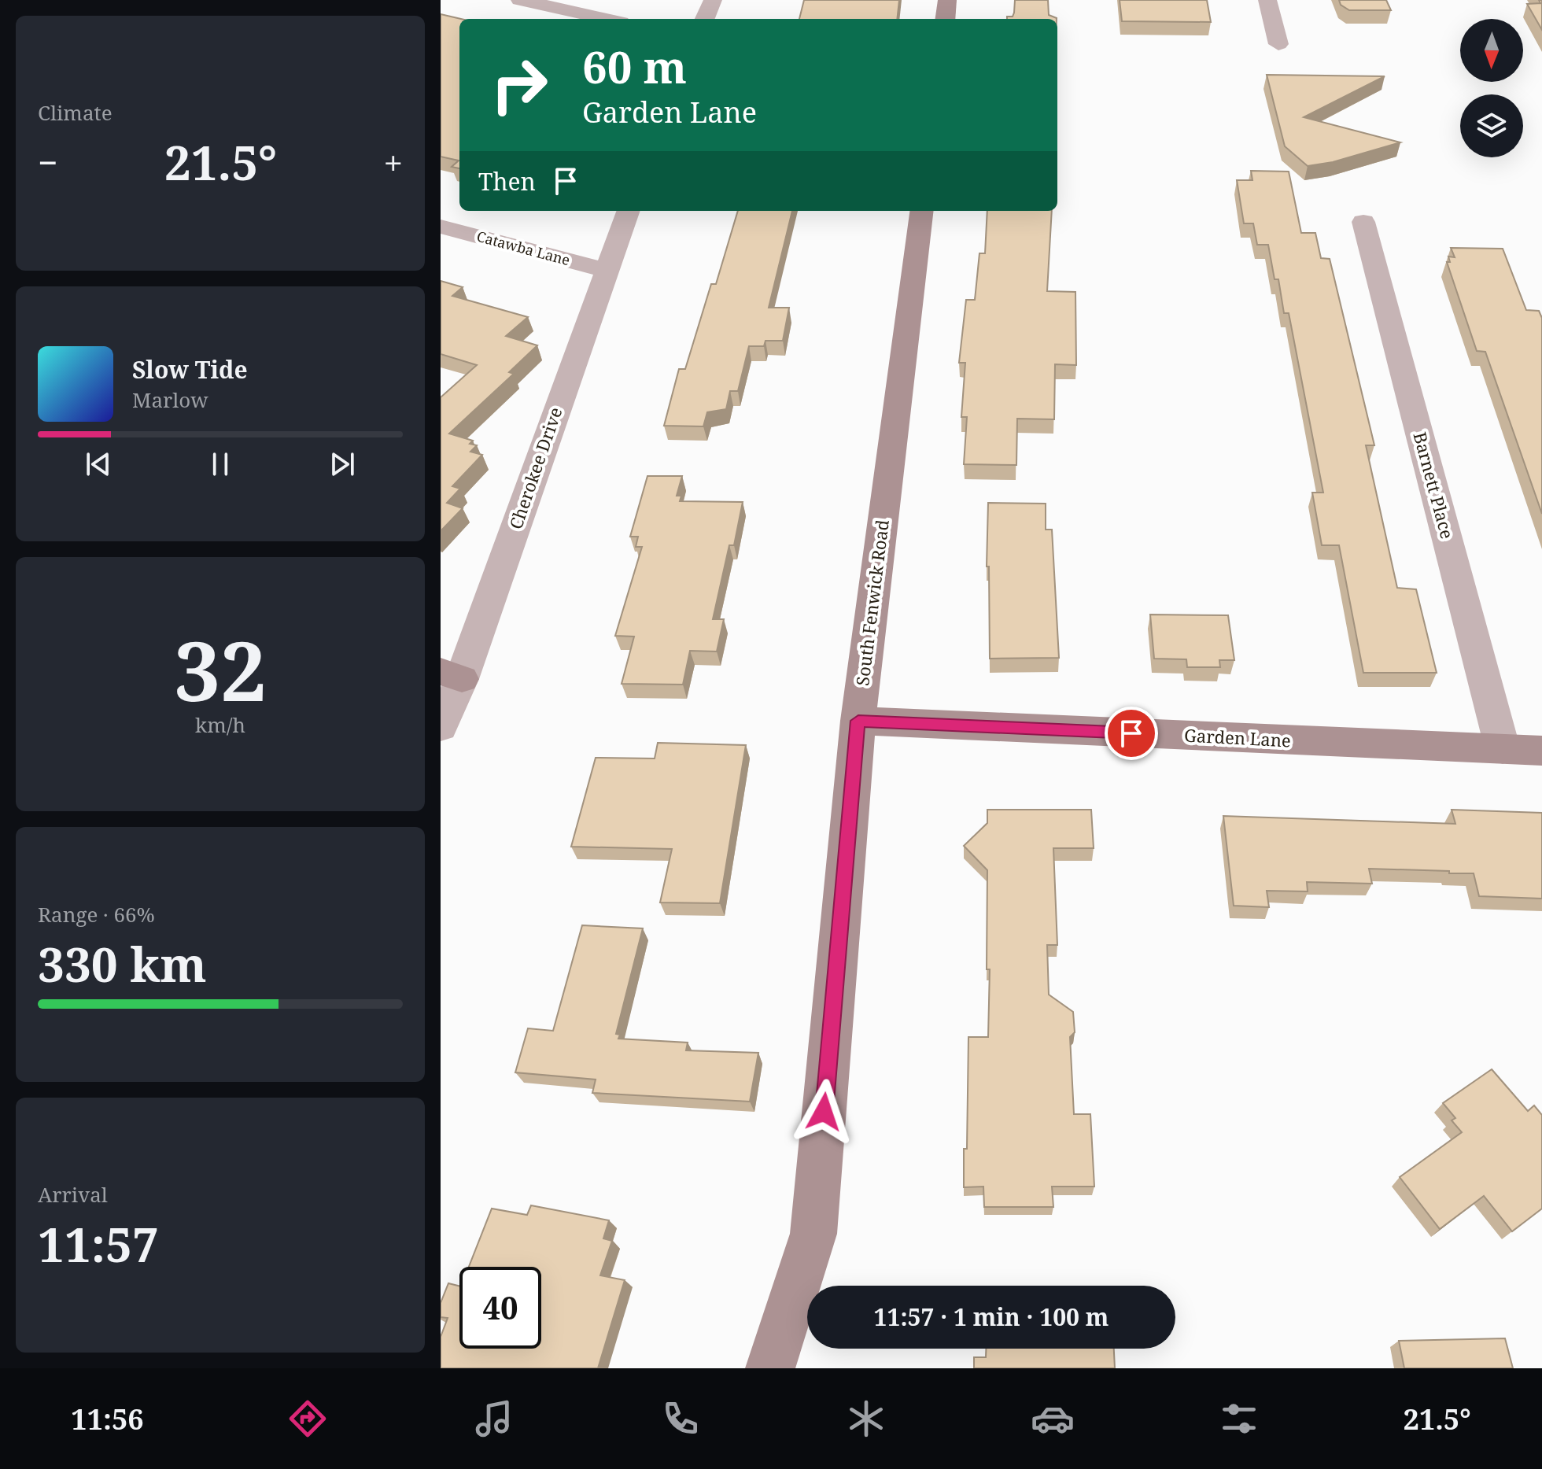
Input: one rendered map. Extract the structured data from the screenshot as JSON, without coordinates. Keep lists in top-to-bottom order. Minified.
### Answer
{"streets":{"street":["Catawba Lane","Cherokee Drive","Barnett Place","South Fenwick Road","Garden Lane"]},"crossings":[["Catawba Lane","Cherokee Drive"],["Barnett Place","Garden Lane"],["South Fenwick Road","Garden Lane"]],"north":"bottom","page":{"tile":["Climate",["32","km/h"],["Range · 66%","330 km"],["Arrival","11:57"]],"turn":["60 m","Garden Lane"],"heat":["−","21.5°","+"],"then":"Then","song":["Slow Tide","Marlow"],"limit":"40","trip":"11:57 · 1 min · 100 m","tabs":["11:56","21.5°"]}}
